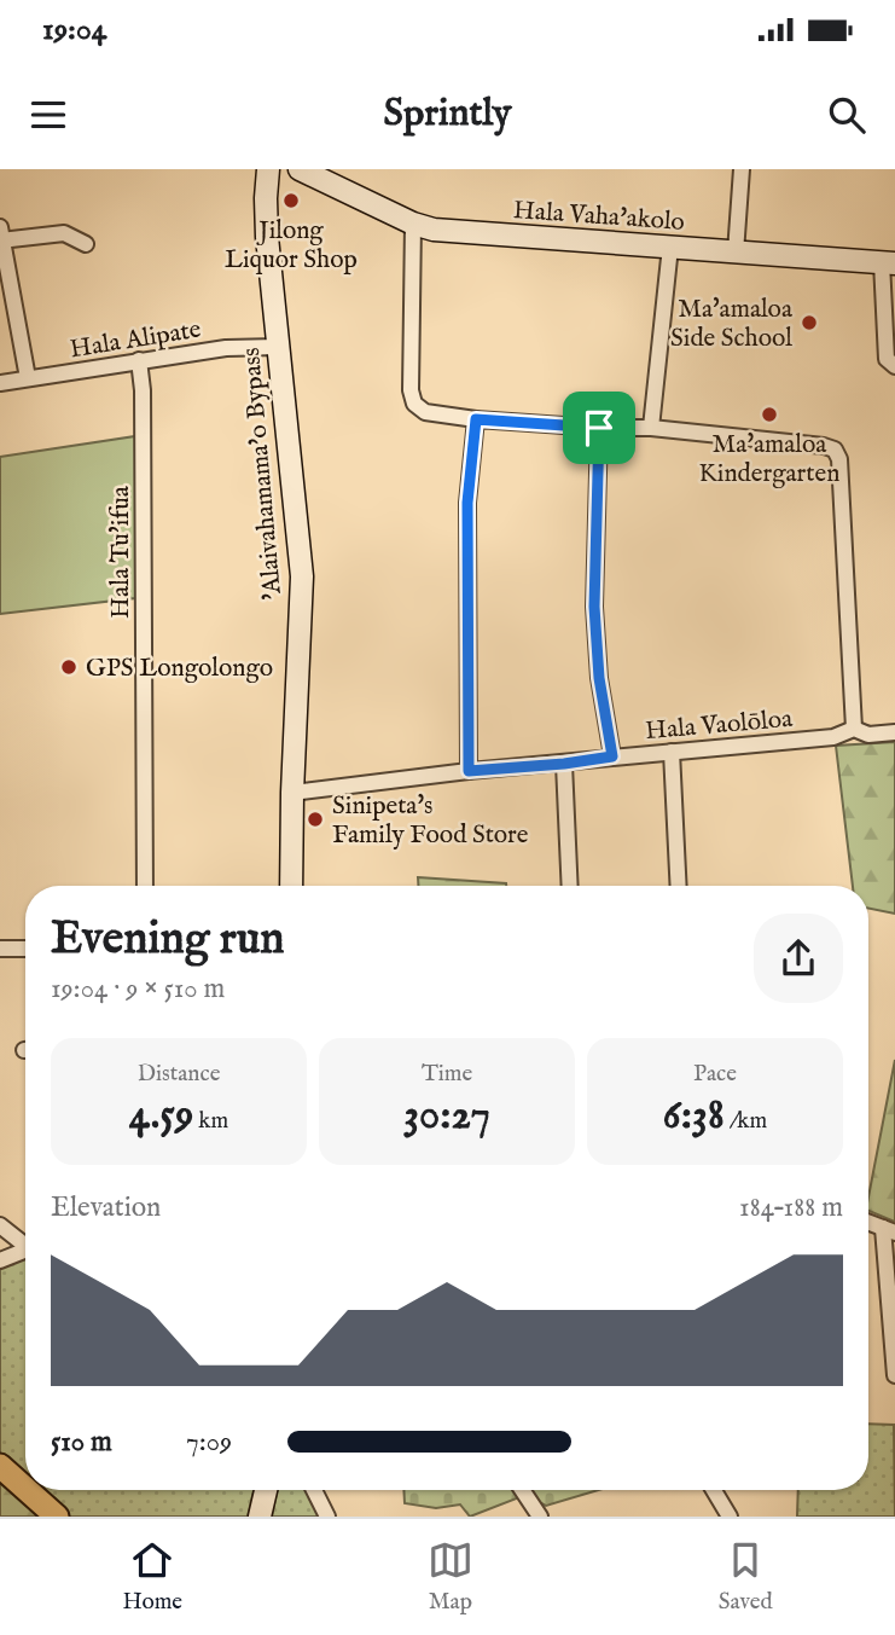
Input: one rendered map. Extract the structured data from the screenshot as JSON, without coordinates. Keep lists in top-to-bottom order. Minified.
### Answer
{"streets":{"main road":["Hala Vaha'akolo","'Alaivahamama'o Bypass"],"street":["Hala Alipate","Hala Tu'ifua","Hala Vaolōloa"]},"crossings":[["Hala Alipate","'Alaivahamama'o Bypass"],["Hala Alipate","Hala Tu'ifua"],["'Alaivahamama'o Bypass","Hala Vaolōloa"]],"places":["Jilong Liquor Shop","Ma'amaloa Side School","Ma'amaloa Kindergarten","GPS Longolongo","Sinipeta's Family Food Store"],"page":{"status":"19:04","header":"Sprintly","heading":["Evening run","19:04 · 9 × 510 m"],"stats":[["Distance","4.59 km"],["Time","30:27"],["Pace","6:38 /km"]],"chart":["Elevation","184–188 m"],"list":[{"name":"510 m","note":"7:09"}],"tabs":["Home","Map","Saved"]}}
